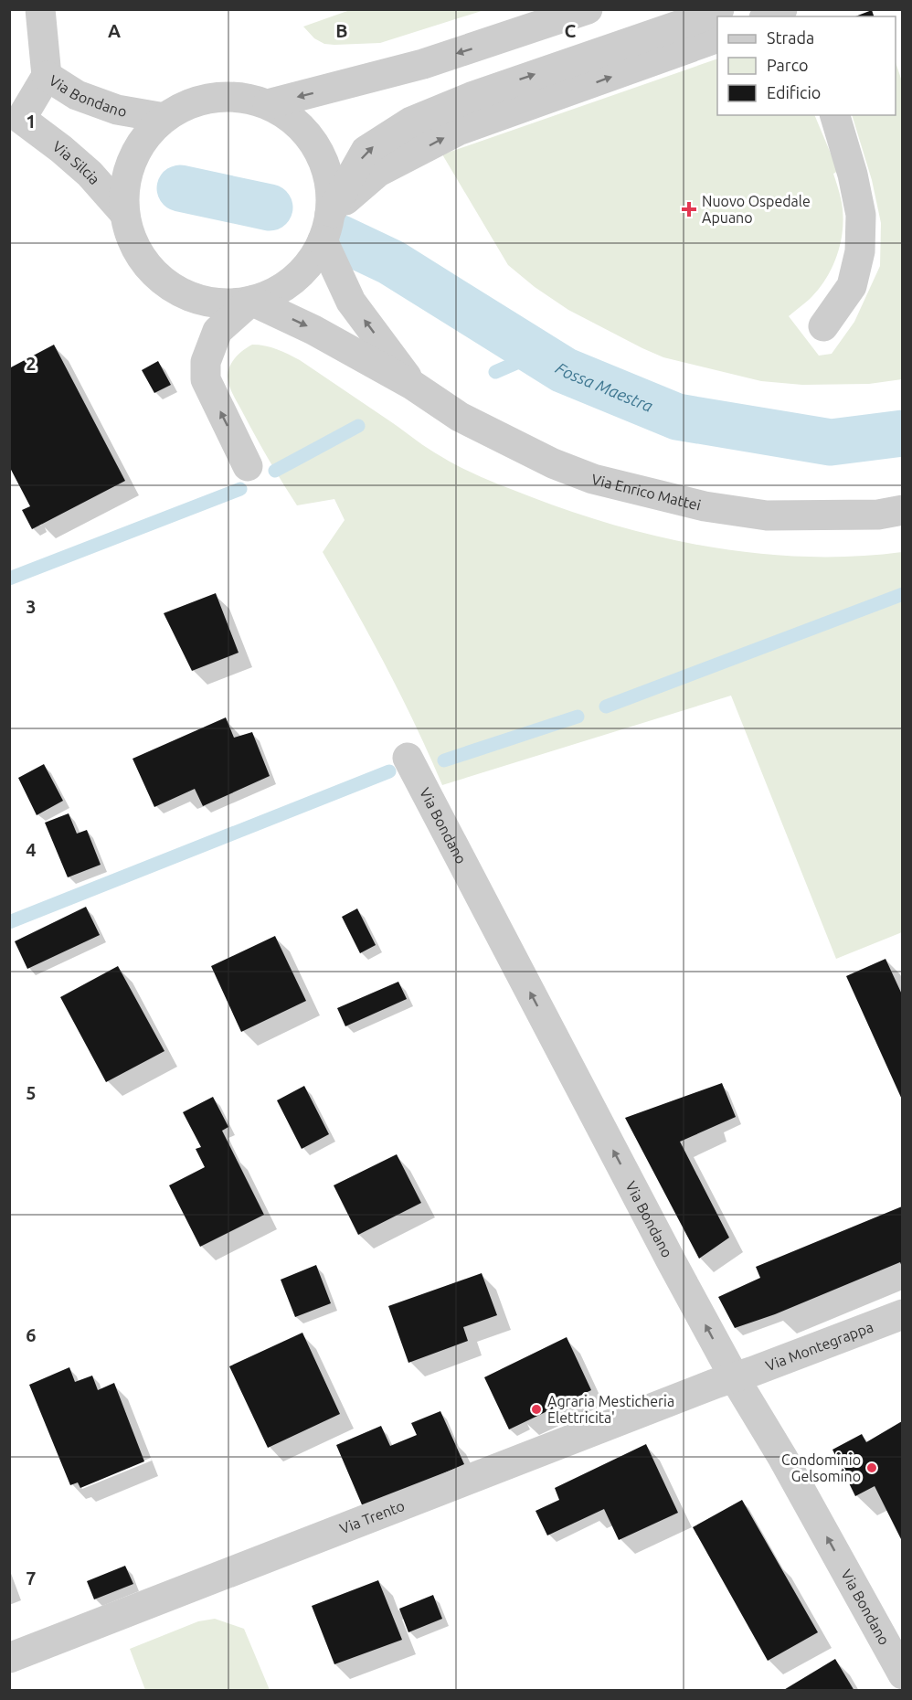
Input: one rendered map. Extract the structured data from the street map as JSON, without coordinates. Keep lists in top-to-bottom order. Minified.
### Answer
{"streets":{"street":["Via Bondano","Via Silcia","Via Enrico Mattei","Via Montegrappa","Via Trento"]},"crossings":[["Via Bondano","Via Silcia"],["Via Bondano","Via Montegrappa"],["Via Bondano","Via Trento"],["Via Montegrappa","Via Trento"]],"one_way":["Via Bondano"],"water":["Fossa Maestra"],"places":{"health":["Nuovo Ospedale Apuano"],"other":["Agraria Mesticheria Elettricita'","Condominio Gelsomino"]},"legend":["Strada","Parco","Edificio"],"grid":{"columns":["A","B","C"],"rows":["1","2","3","4","5","6","7"]}}
